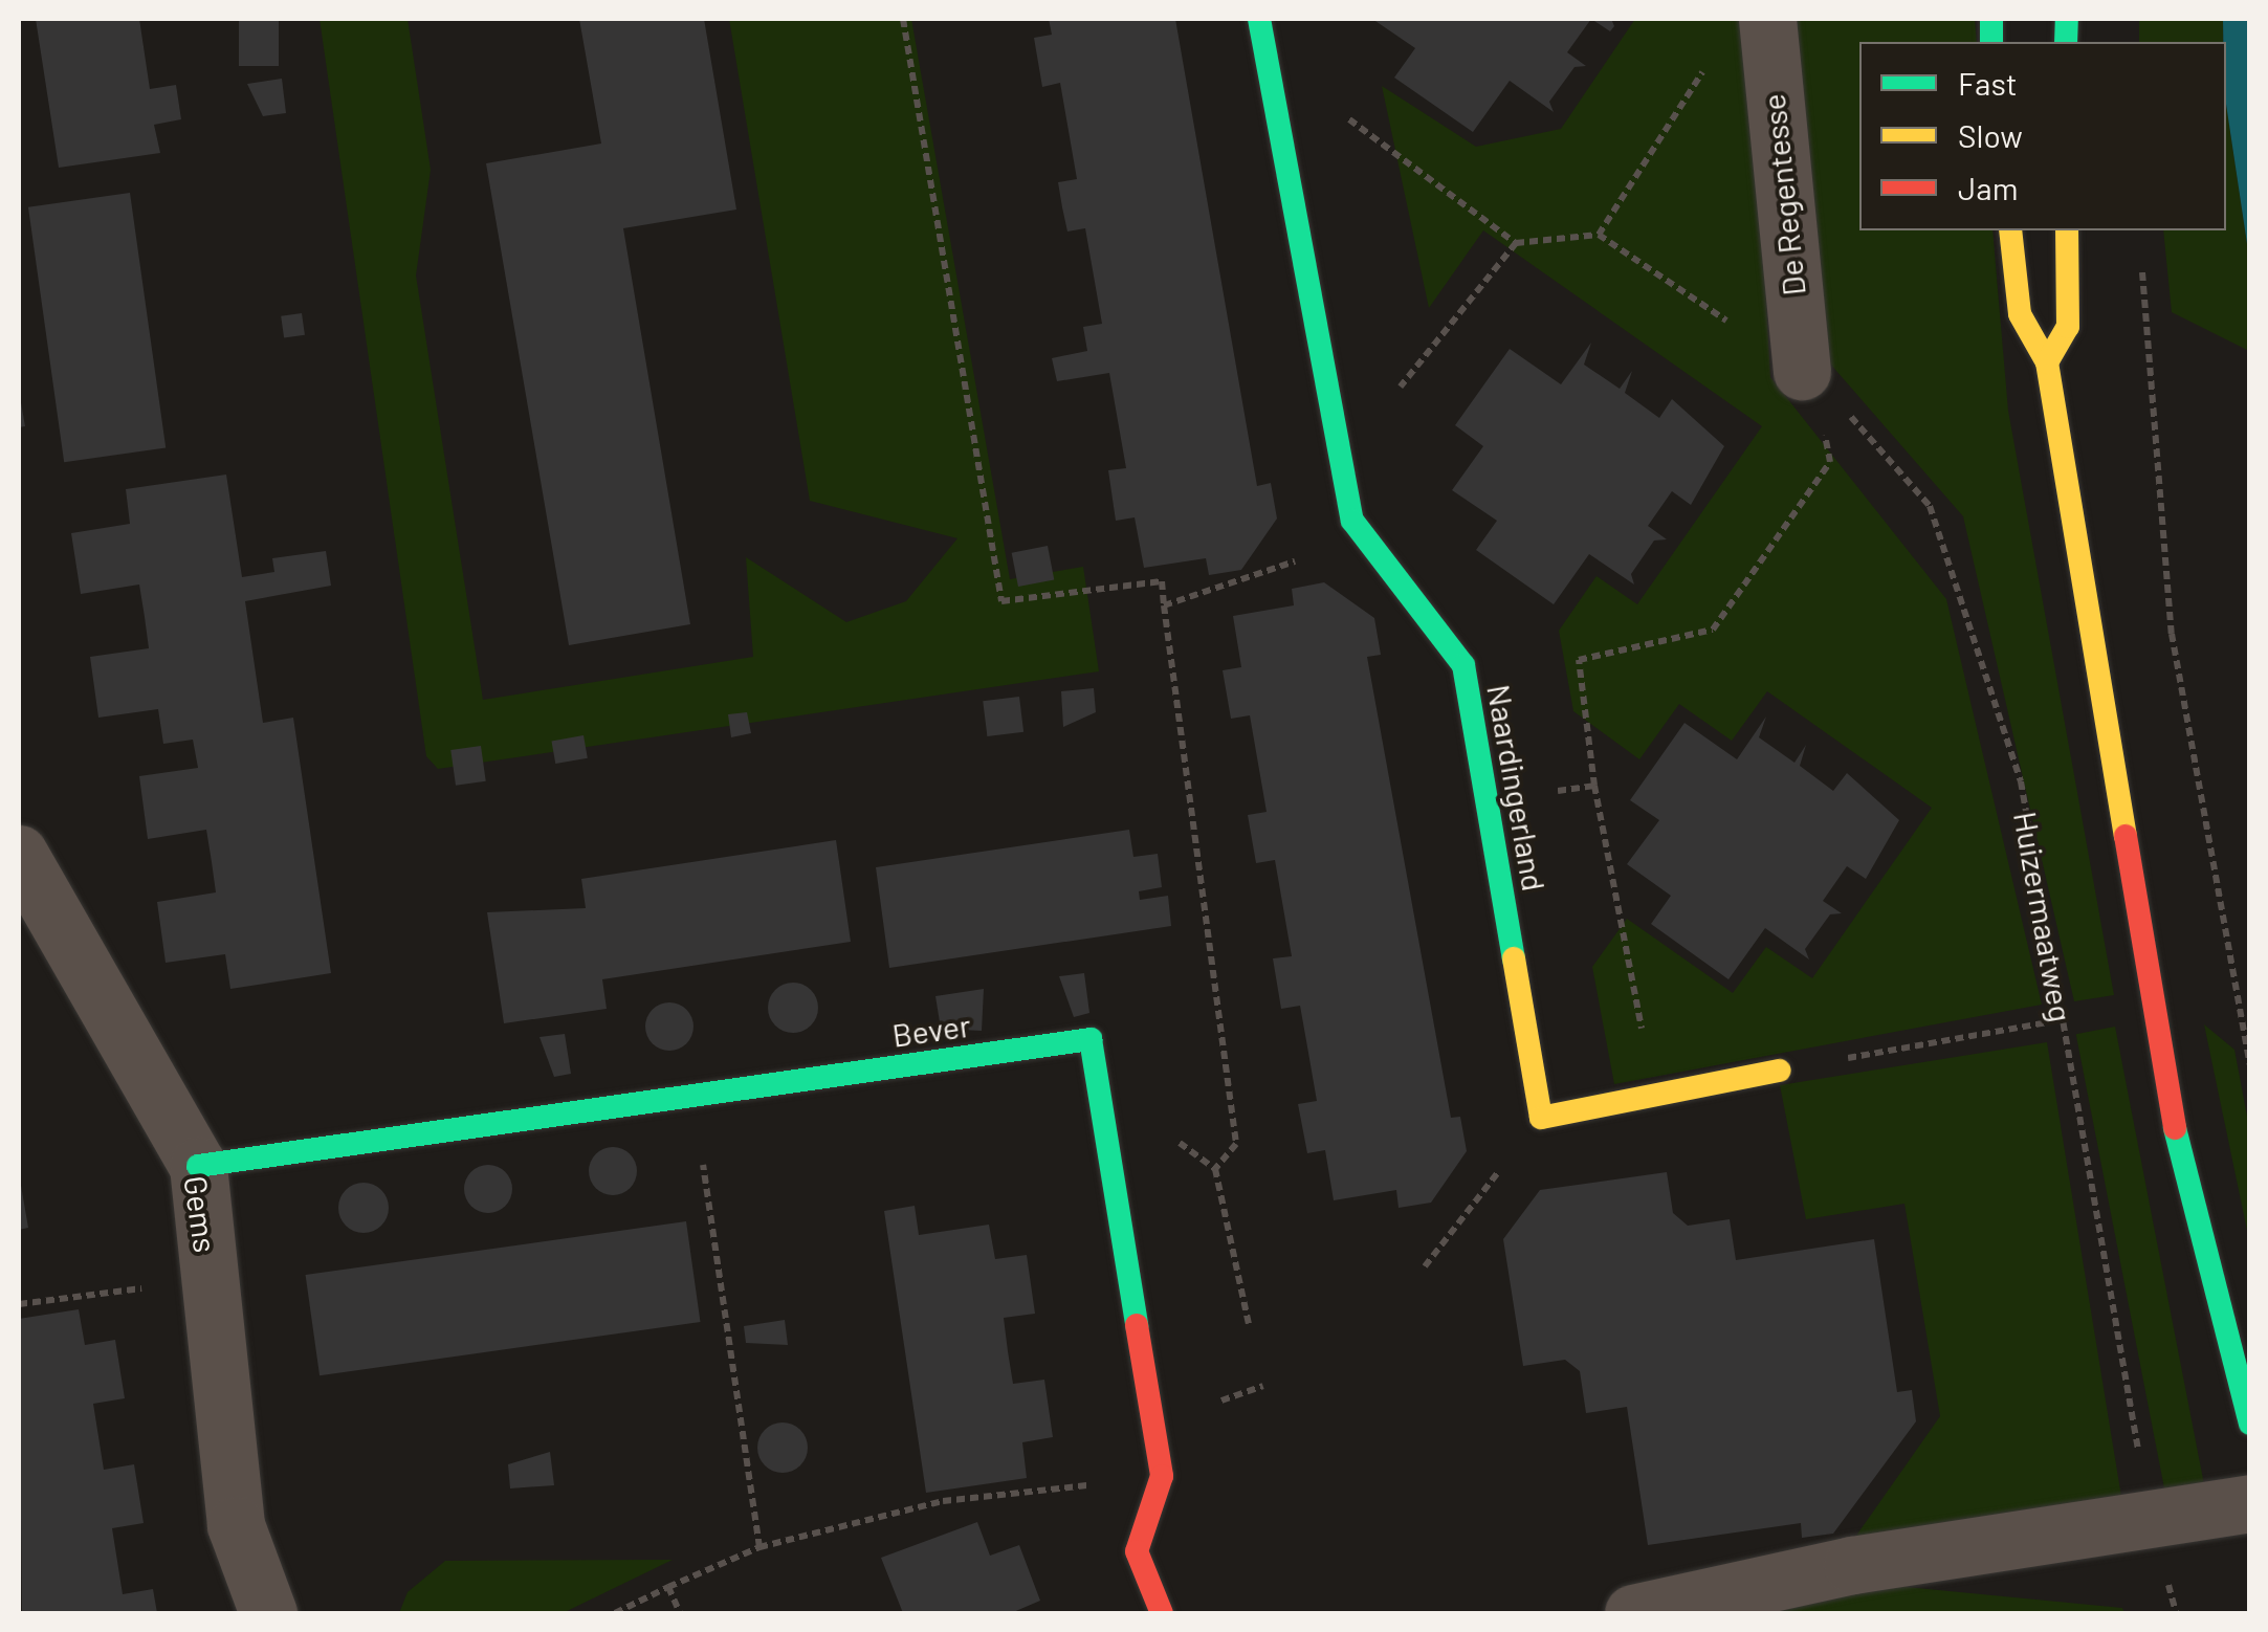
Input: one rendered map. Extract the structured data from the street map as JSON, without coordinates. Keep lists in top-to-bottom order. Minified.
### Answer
{"streets":{"street":["De Regentesse","Naardingerland","Bever","Gems"],"path":["Huizermaatweg"]},"crossings":[["De Regentesse","Huizermaatweg"],["Bever","Gems"]],"legend":["Fast","Slow","Jam"]}
